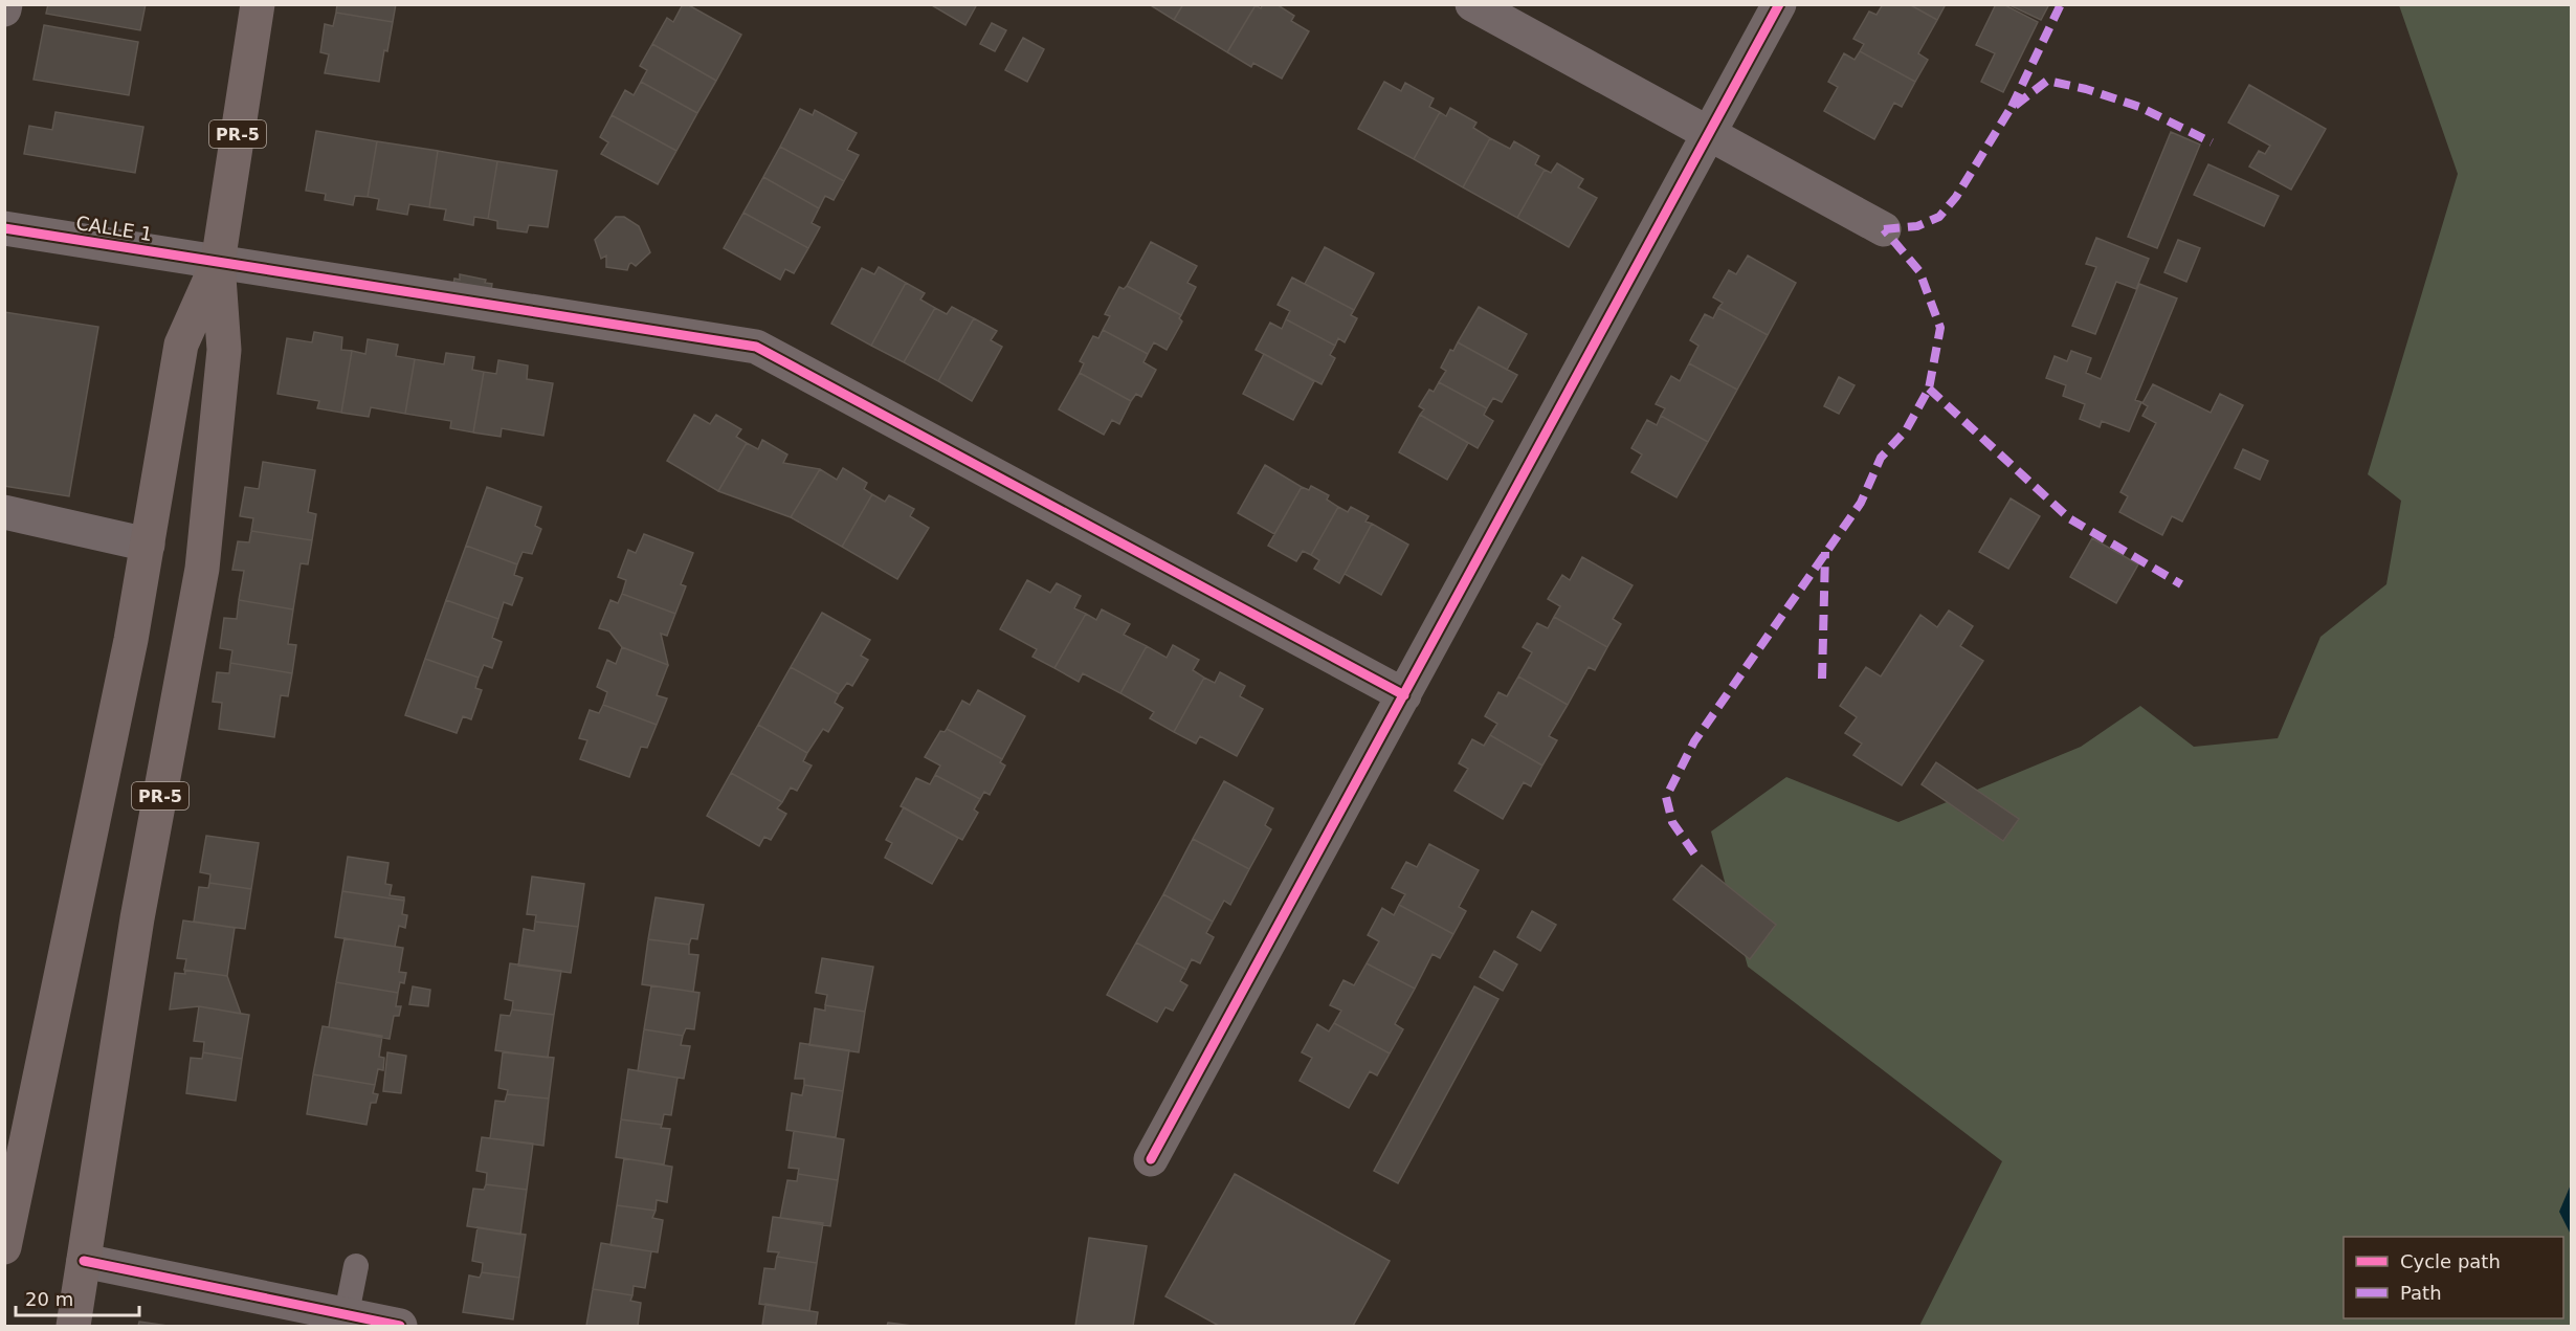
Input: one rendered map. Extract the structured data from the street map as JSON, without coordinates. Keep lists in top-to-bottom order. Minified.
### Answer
{"streets":{"main road":["PR-5"],"street":["CALLE 1"]},"crossings":[["PR-5","CALLE 1"]],"legend":["Cycle path","Path"],"scale_bar":"20 m"}
